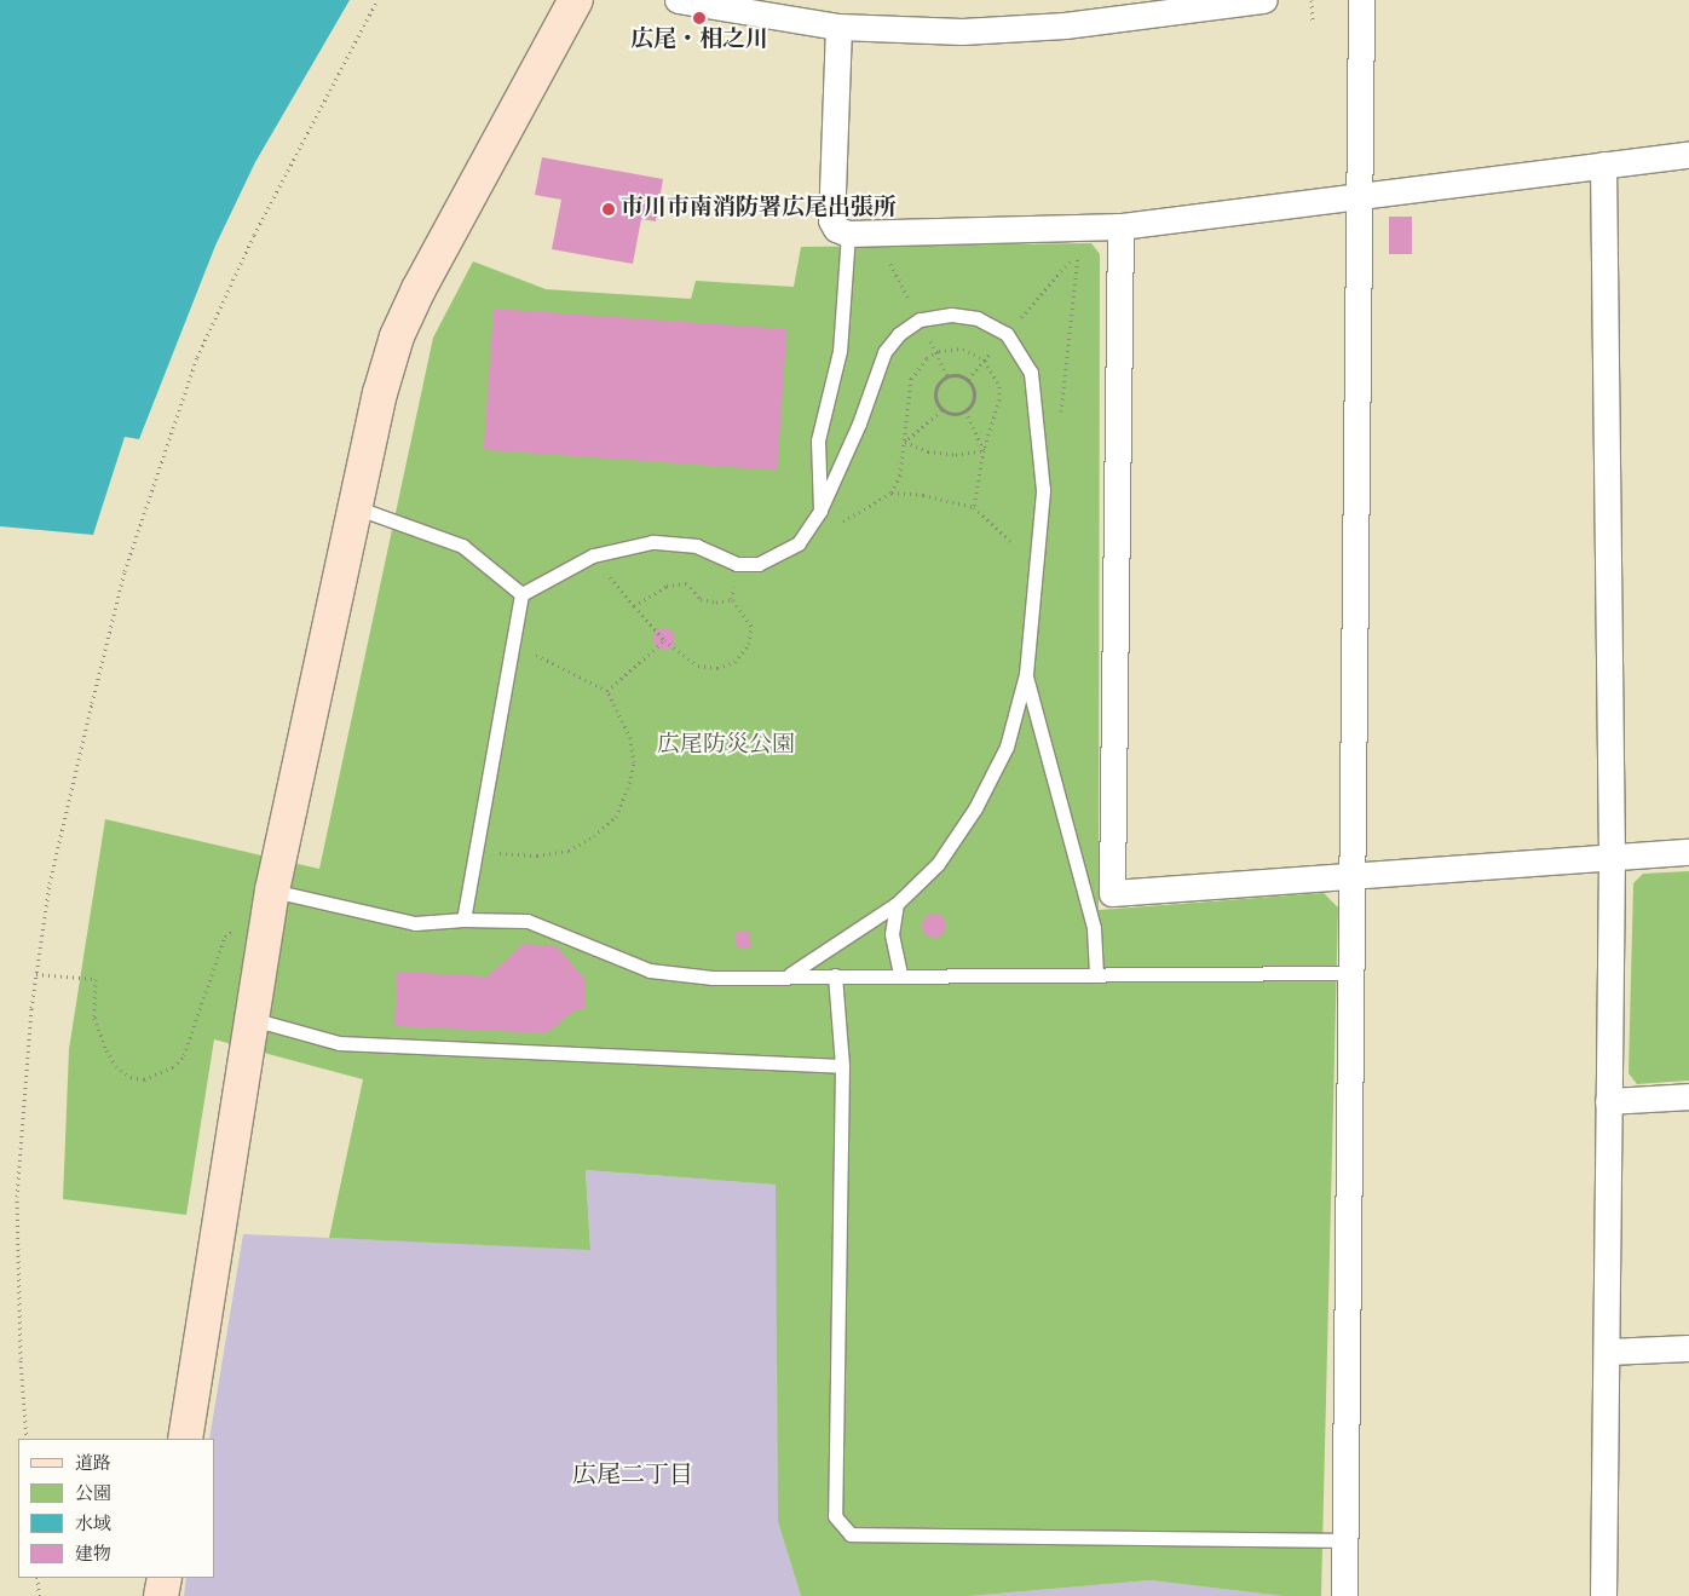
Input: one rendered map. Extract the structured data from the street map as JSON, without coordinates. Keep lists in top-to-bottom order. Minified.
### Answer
{"districts":["広尾二丁目"],"parks":["広尾防災公園"],"places":["広尾・相之川","市川市南消防署広尾出張所"],"legend":["道路","公園","水域","建物"]}
